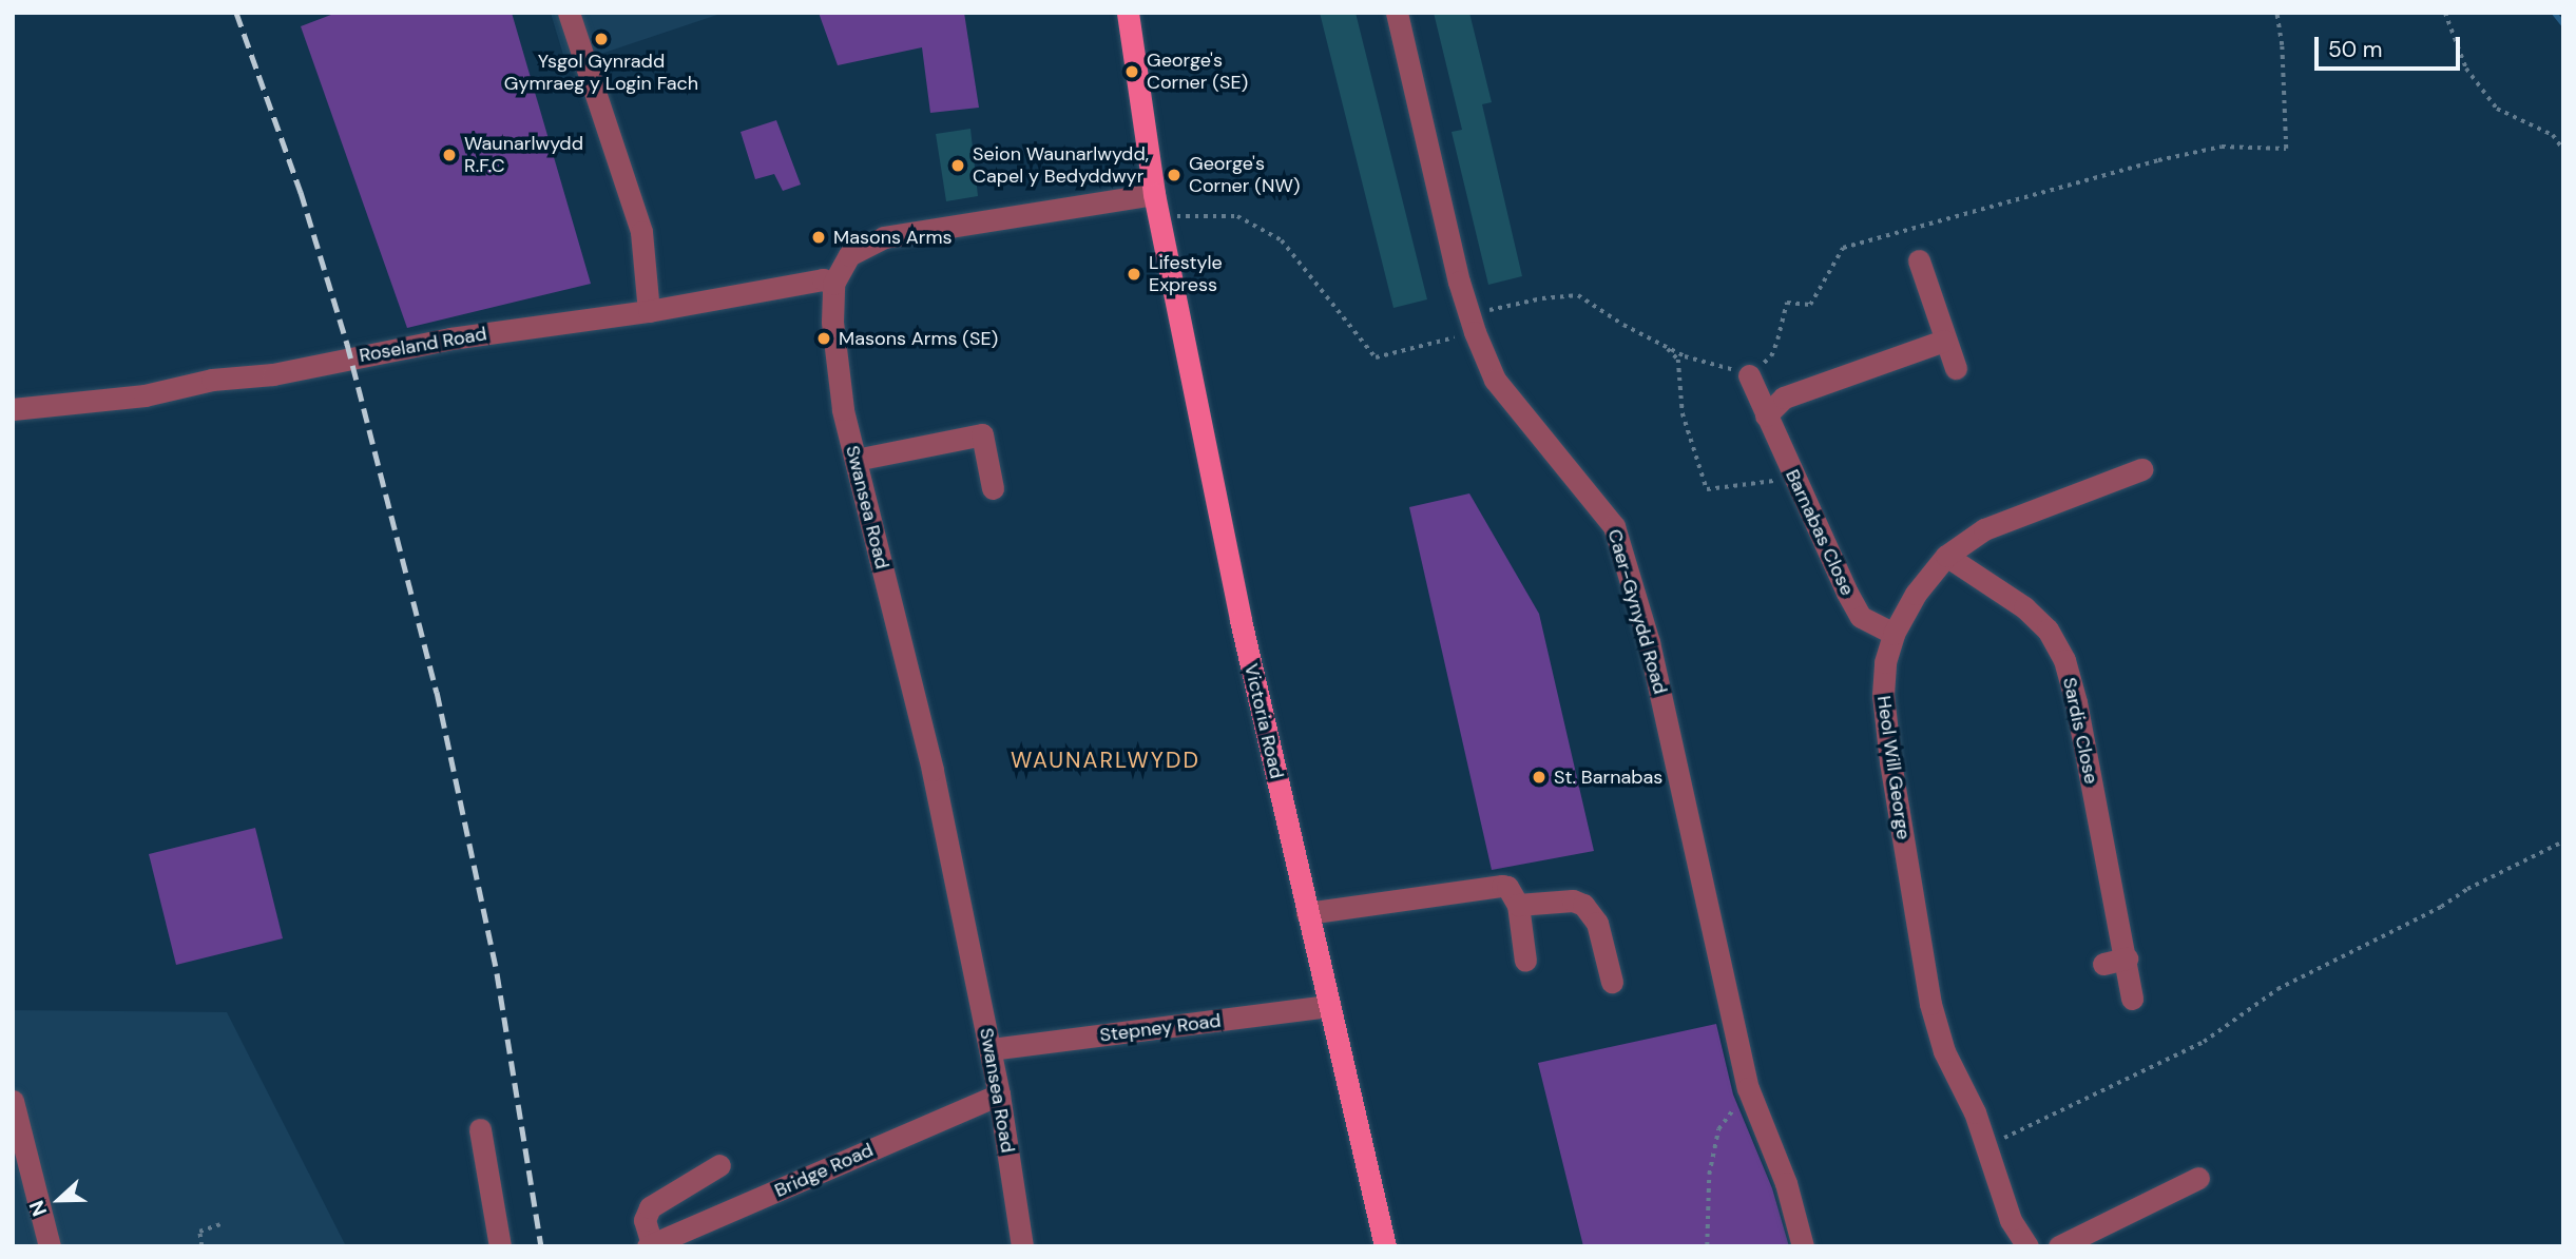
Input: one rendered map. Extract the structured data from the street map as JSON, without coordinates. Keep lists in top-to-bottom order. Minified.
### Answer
{"streets":{"main road":["Victoria Road"],"street":["Roseland Road","Swansea Road","Barnabas Close","Caer-Gynydd Road","Sardis Close","Heol Will George","Stepney Road","Bridge Road"]},"crossings":[["Roseland Road","Swansea Road"],["Swansea Road","Victoria Road"],["Swansea Road","Stepney Road"],["Swansea Road","Bridge Road"],["Barnabas Close","Heol Will George"],["Victoria Road","Stepney Road"],["Sardis Close","Heol Will George"]],"districts":["WAUNARLWYDD"],"places":["Ysgol Gynradd Gymraeg y Login Fach","George's Corner (SE)","Waunarlwydd R.F.C","Seion Waunarlwydd, Capel y Bedyddwyr","George's Corner (NW)","Masons Arms","Lifestyle Express","Masons Arms (SE)","St. Barnabas"],"scale_bar":"50 m","north":"left"}
